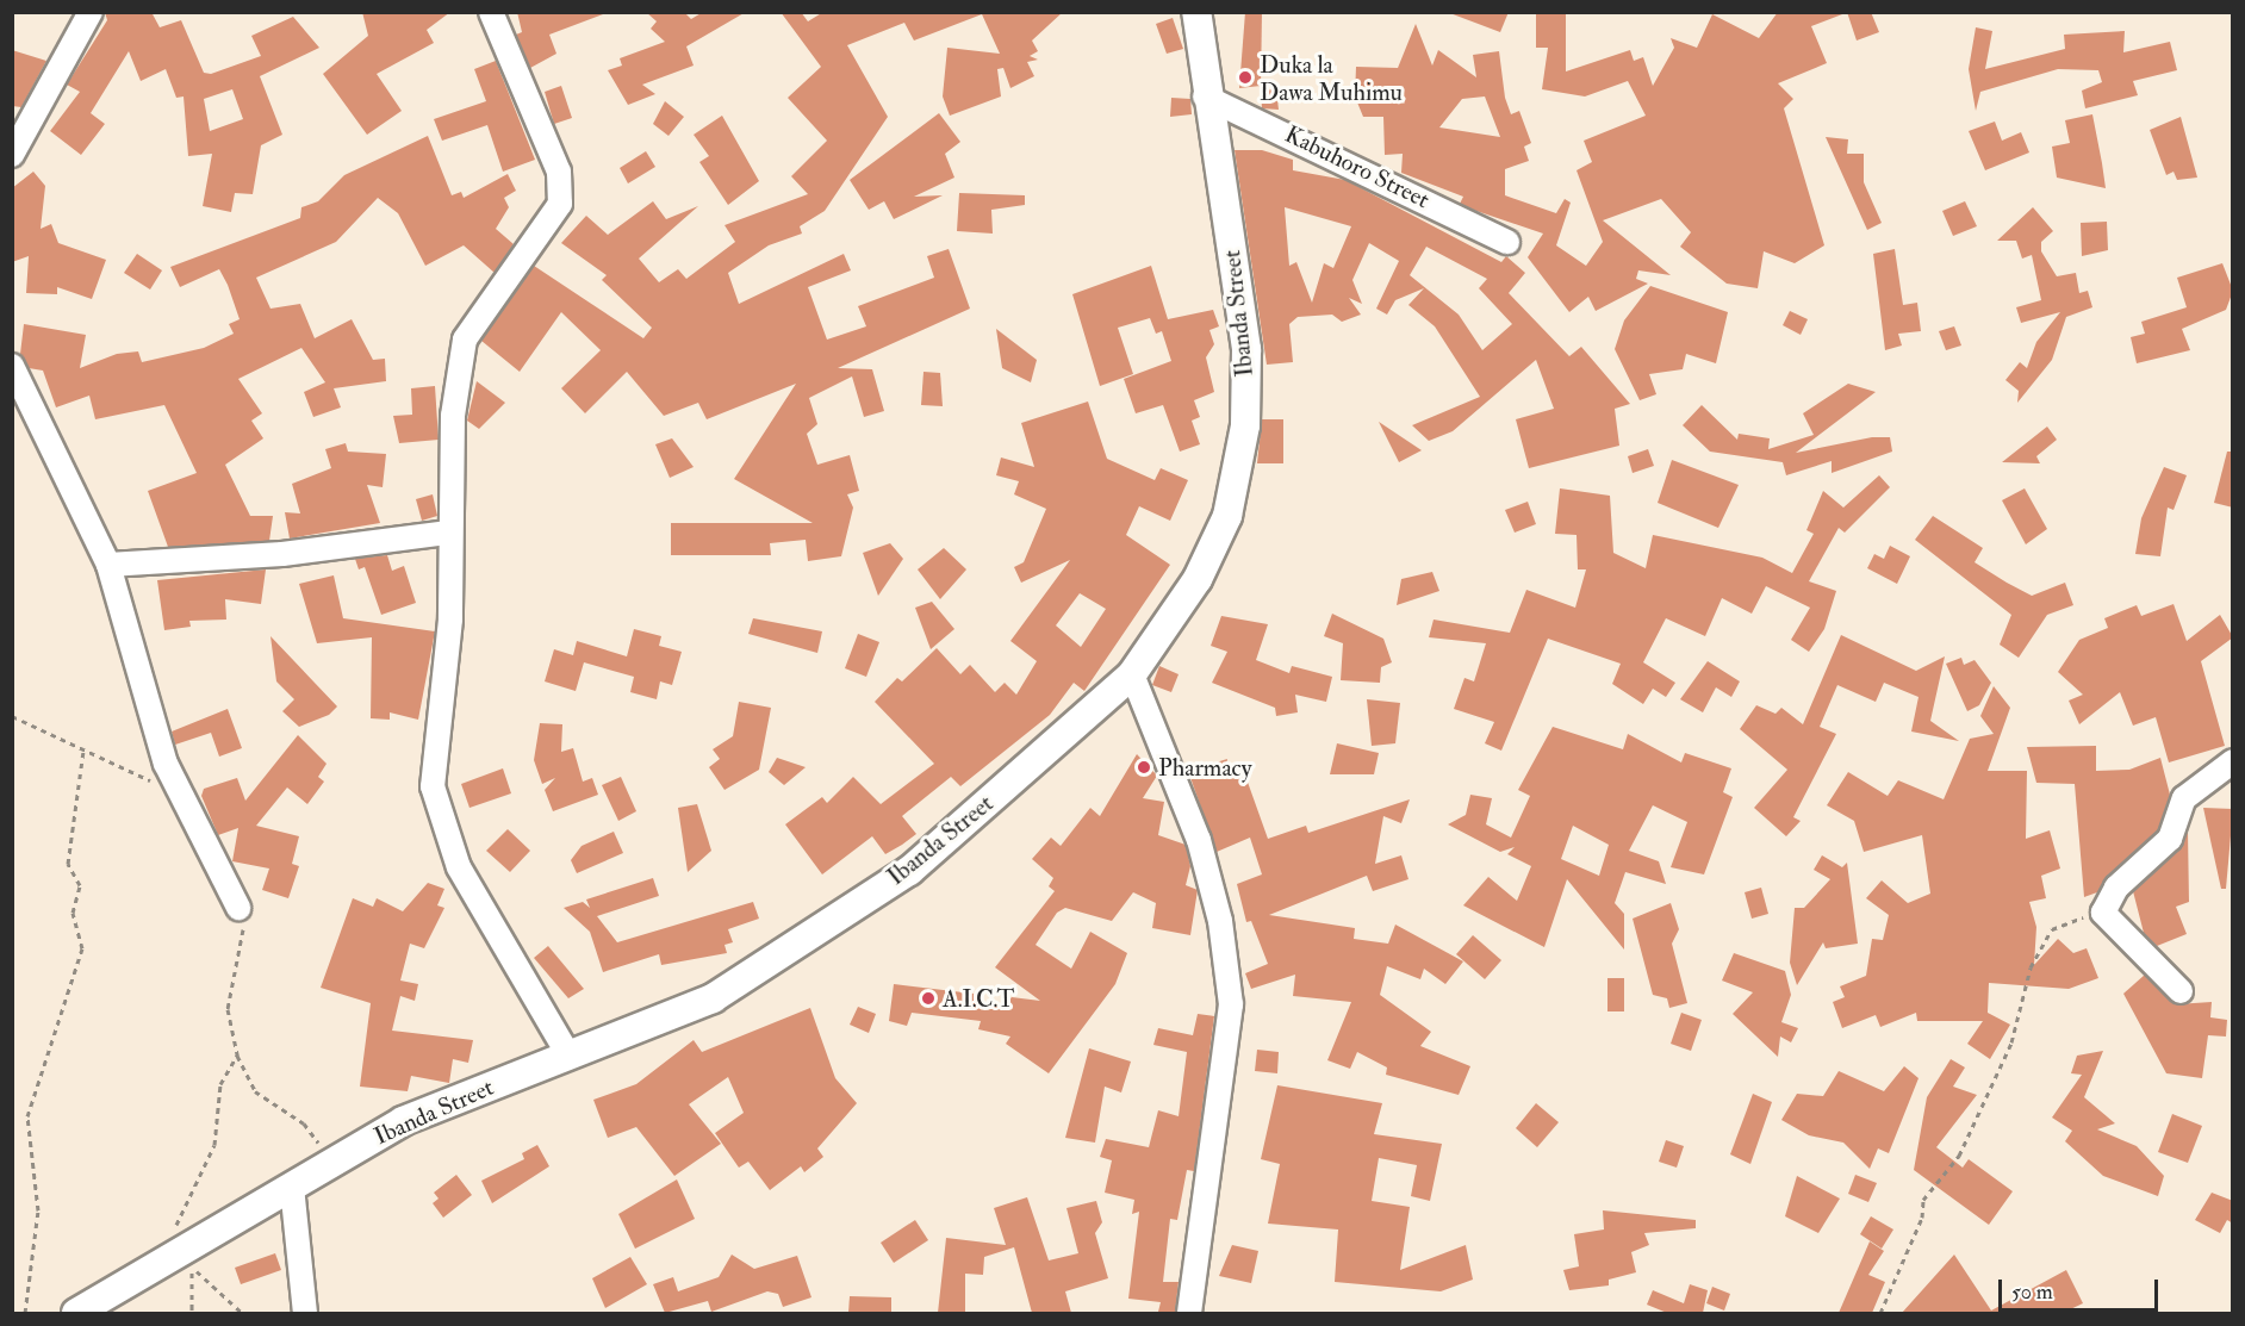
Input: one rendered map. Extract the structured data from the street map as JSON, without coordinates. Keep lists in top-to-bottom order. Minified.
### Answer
{"streets":{"street":["Kabuhoro Street","Ibanda Street"]},"crossings":[["Kabuhoro Street","Ibanda Street"]],"places":["Duka la Dawa Muhimu","Pharmacy","A.I.C.T"],"scale_bar":"50 m"}
